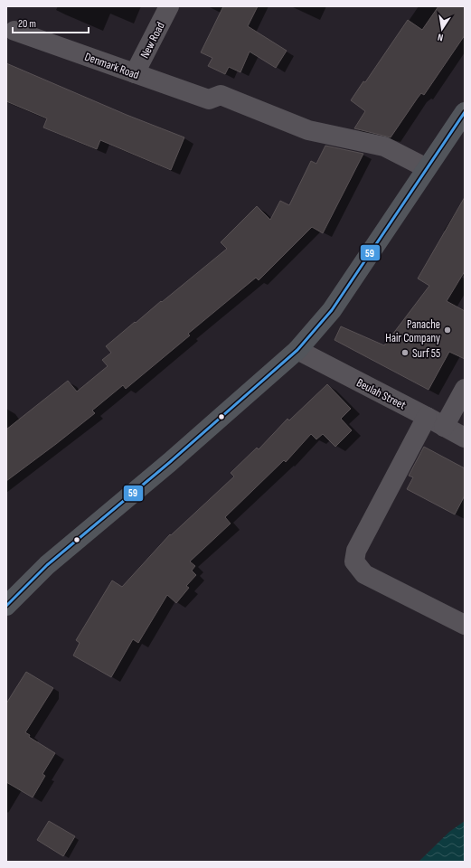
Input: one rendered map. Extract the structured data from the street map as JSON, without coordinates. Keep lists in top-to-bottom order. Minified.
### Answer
{"streets":{"street":["New Road","Denmark Road","Beulah Street"]},"crossings":[["New Road","Denmark Road"]],"places":["Panache Hair Company","Surf 55"],"lines":["transit line 59"],"scale_bar":"20 m","north":"bottom"}
